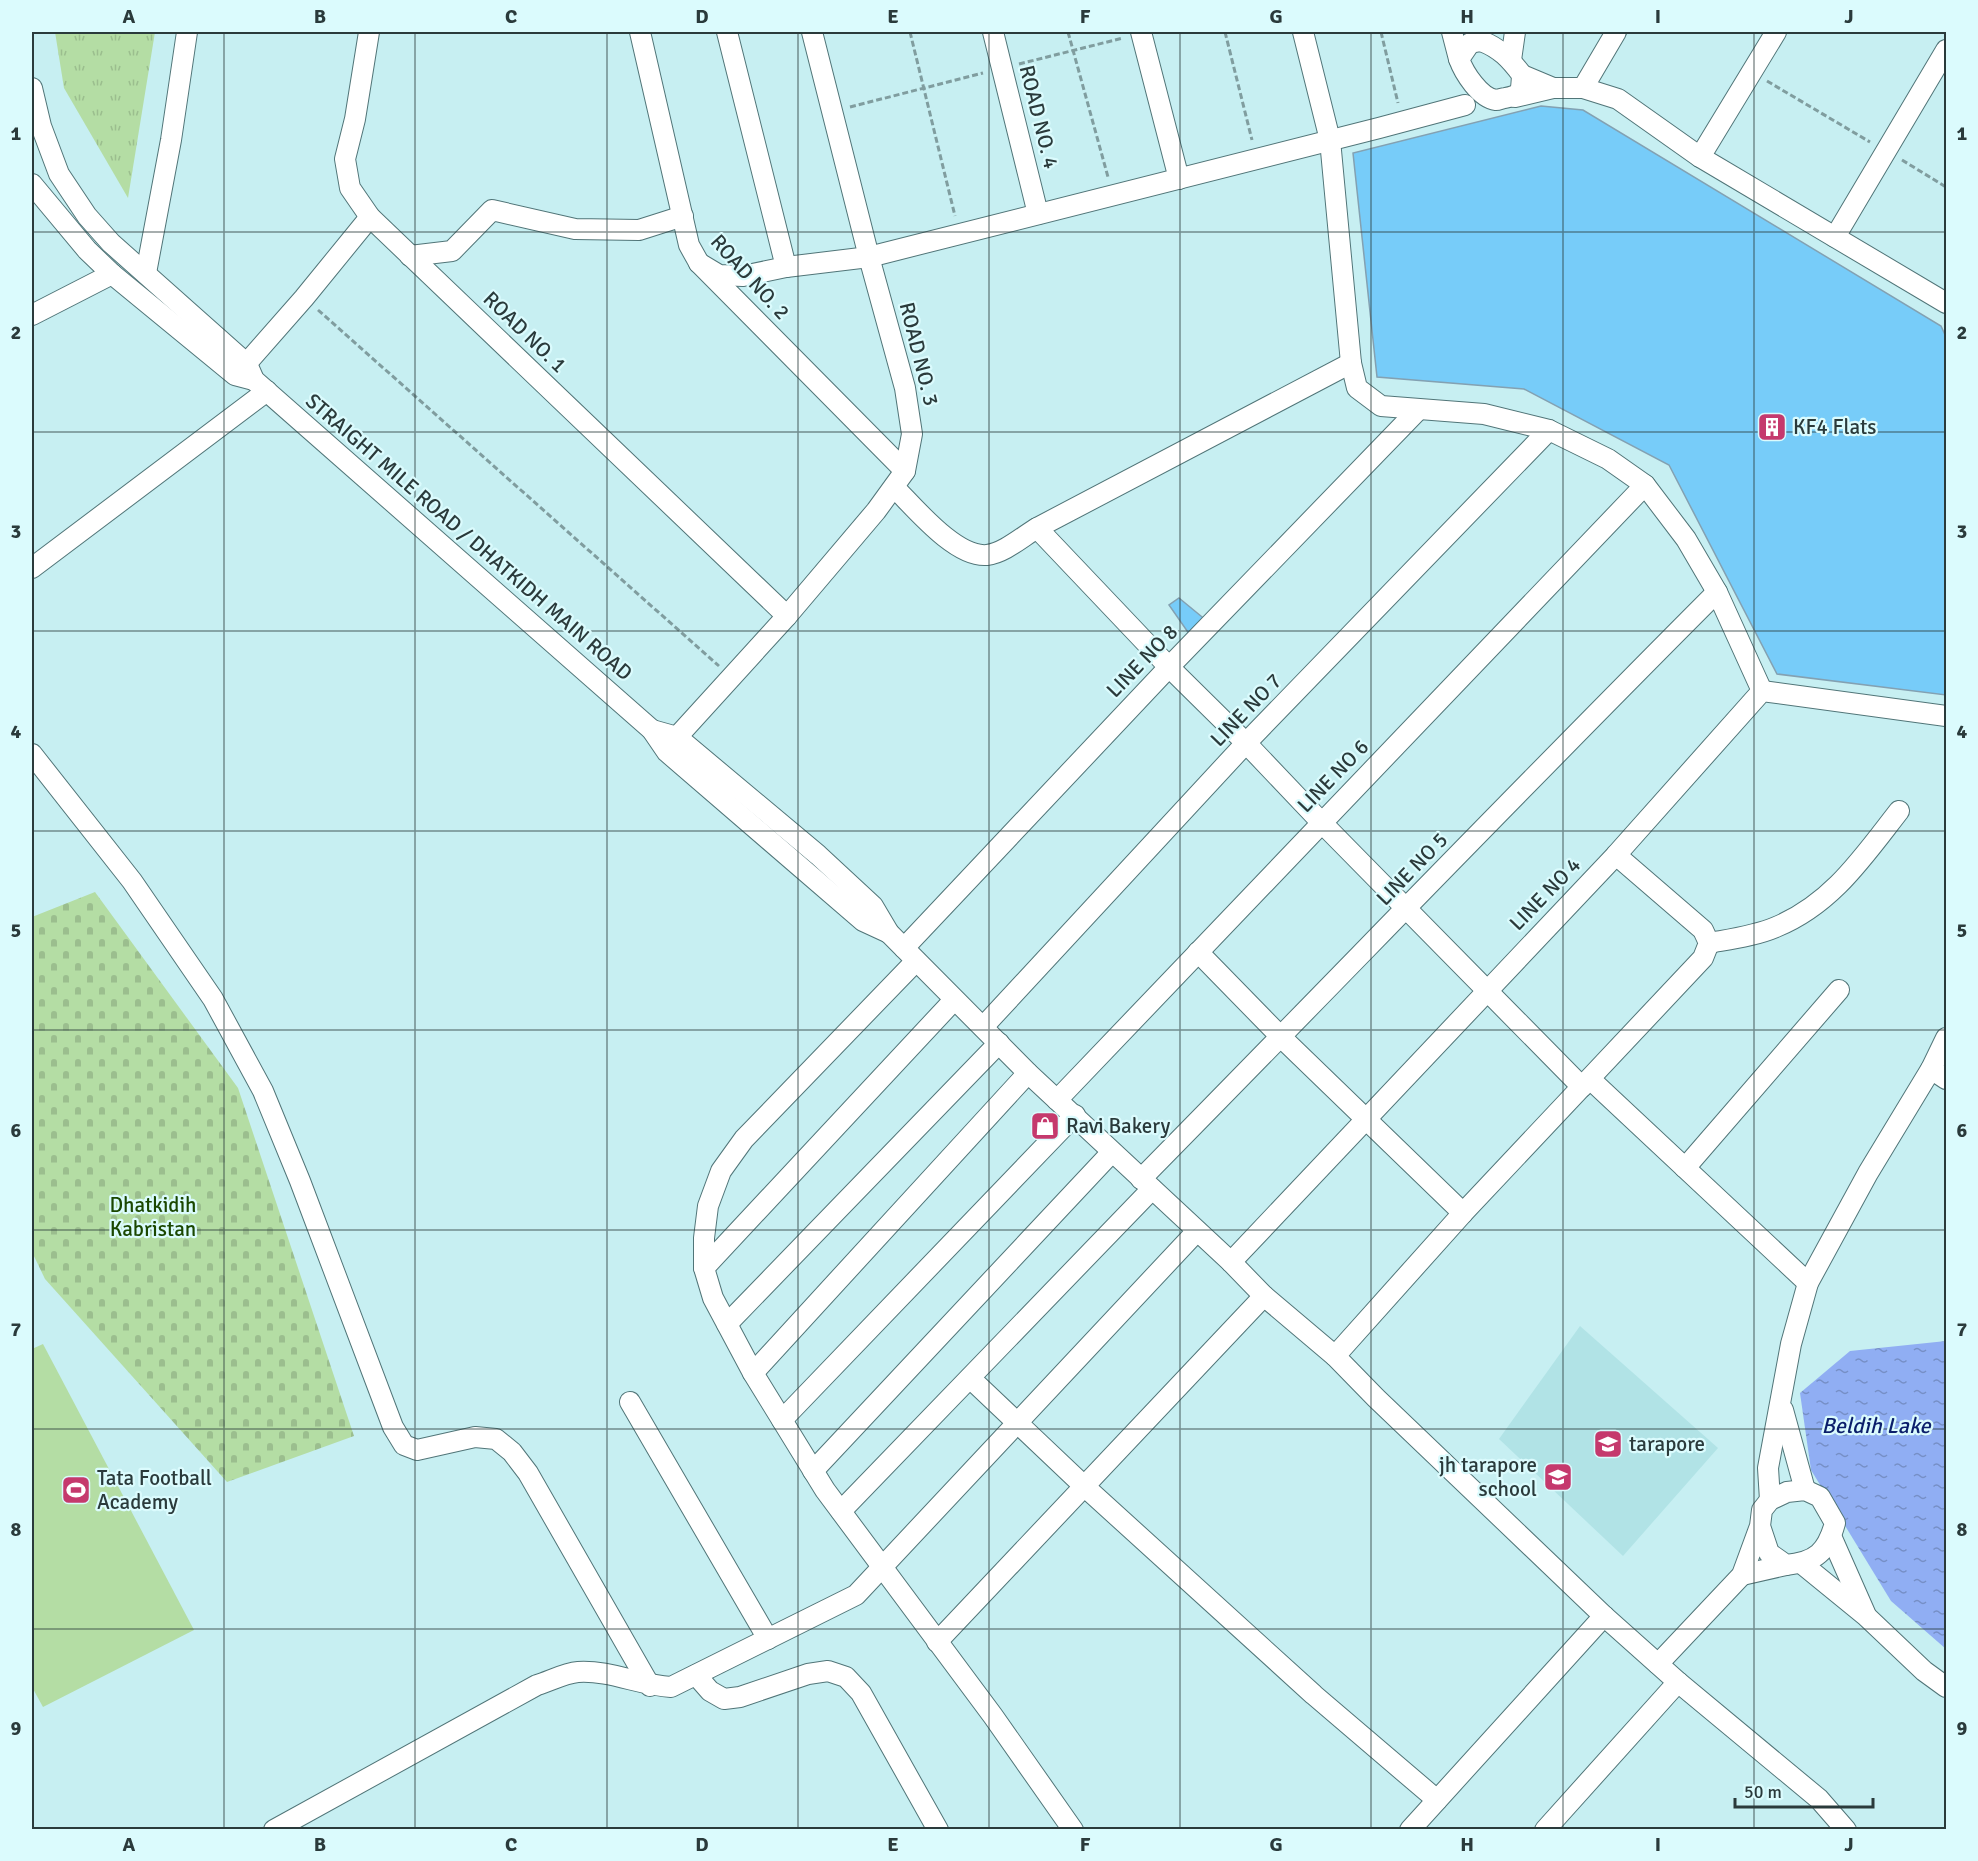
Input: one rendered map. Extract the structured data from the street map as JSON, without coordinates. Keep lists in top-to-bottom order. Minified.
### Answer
{"streets":{"street":["ROAD NO. 4","ROAD NO. 2","ROAD NO. 1","ROAD NO. 3","STRAIGHT MILE ROAD / DHATKIDH MAIN ROAD","LINE NO 8","LINE NO 7","LINE NO 6","LINE NO 5","LINE NO 4"]},"crossings":[["ROAD NO. 2","ROAD NO. 3"],["ROAD NO. 1","ROAD NO. 3"],["ROAD NO. 3","STRAIGHT MILE ROAD / DHATKIDH MAIN ROAD"],["STRAIGHT MILE ROAD / DHATKIDH MAIN ROAD","LINE NO 8"],["STRAIGHT MILE ROAD / DHATKIDH MAIN ROAD","LINE NO 7"],["STRAIGHT MILE ROAD / DHATKIDH MAIN ROAD","LINE NO 6"],["STRAIGHT MILE ROAD / DHATKIDH MAIN ROAD","LINE NO 5"],["STRAIGHT MILE ROAD / DHATKIDH MAIN ROAD","LINE NO 4"],["LINE NO 8","LINE NO 5"]],"water":["Beldih Lake"],"parks":["Dhatkidih Kabristan"],"places":{"building":["KF4 Flats"],"shop":["Ravi Bakery"],"school or university":["tarapore","jh tarapore school"],"sports":["Tata Football Academy"]},"scale_bar":"50 m","grid":{"columns":["A","B","C","D","E","F","G","H","I","J"],"rows":["1","2","3","4","5","6","7","8","9"]}}
